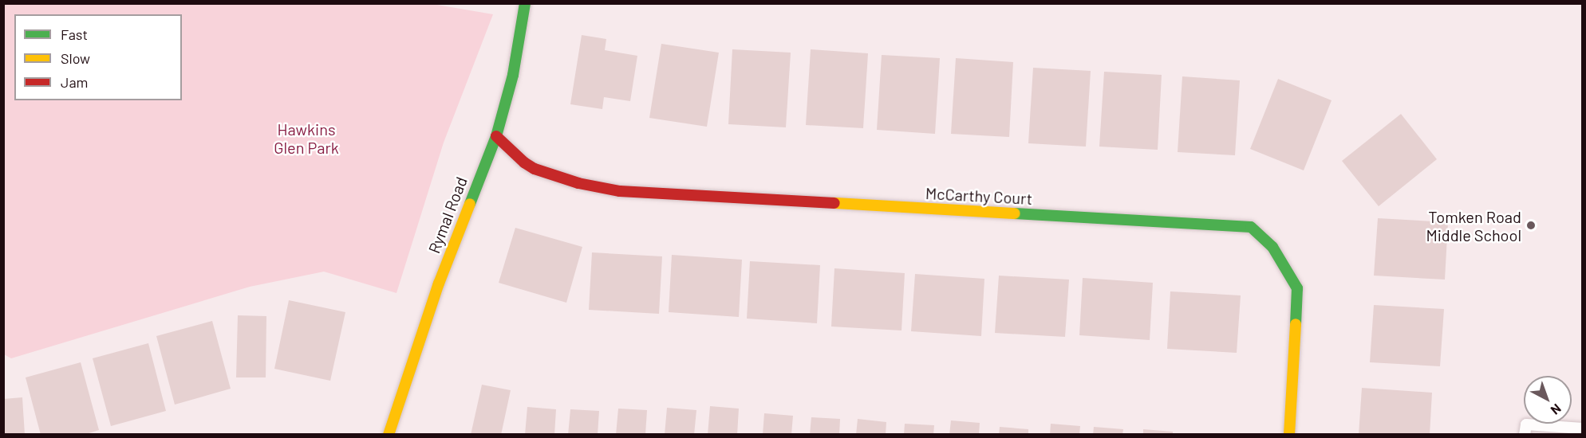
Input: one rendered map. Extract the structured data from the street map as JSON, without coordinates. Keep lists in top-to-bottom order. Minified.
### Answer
{"streets":{"street":["McCarthy Court","Rymal Road"]},"crossings":[["McCarthy Court","Rymal Road"]],"parks":["Hawkins Glen Park"],"places":["Tomken Road Middle School"],"legend":["Fast","Slow","Jam"],"north":"bottom right"}
